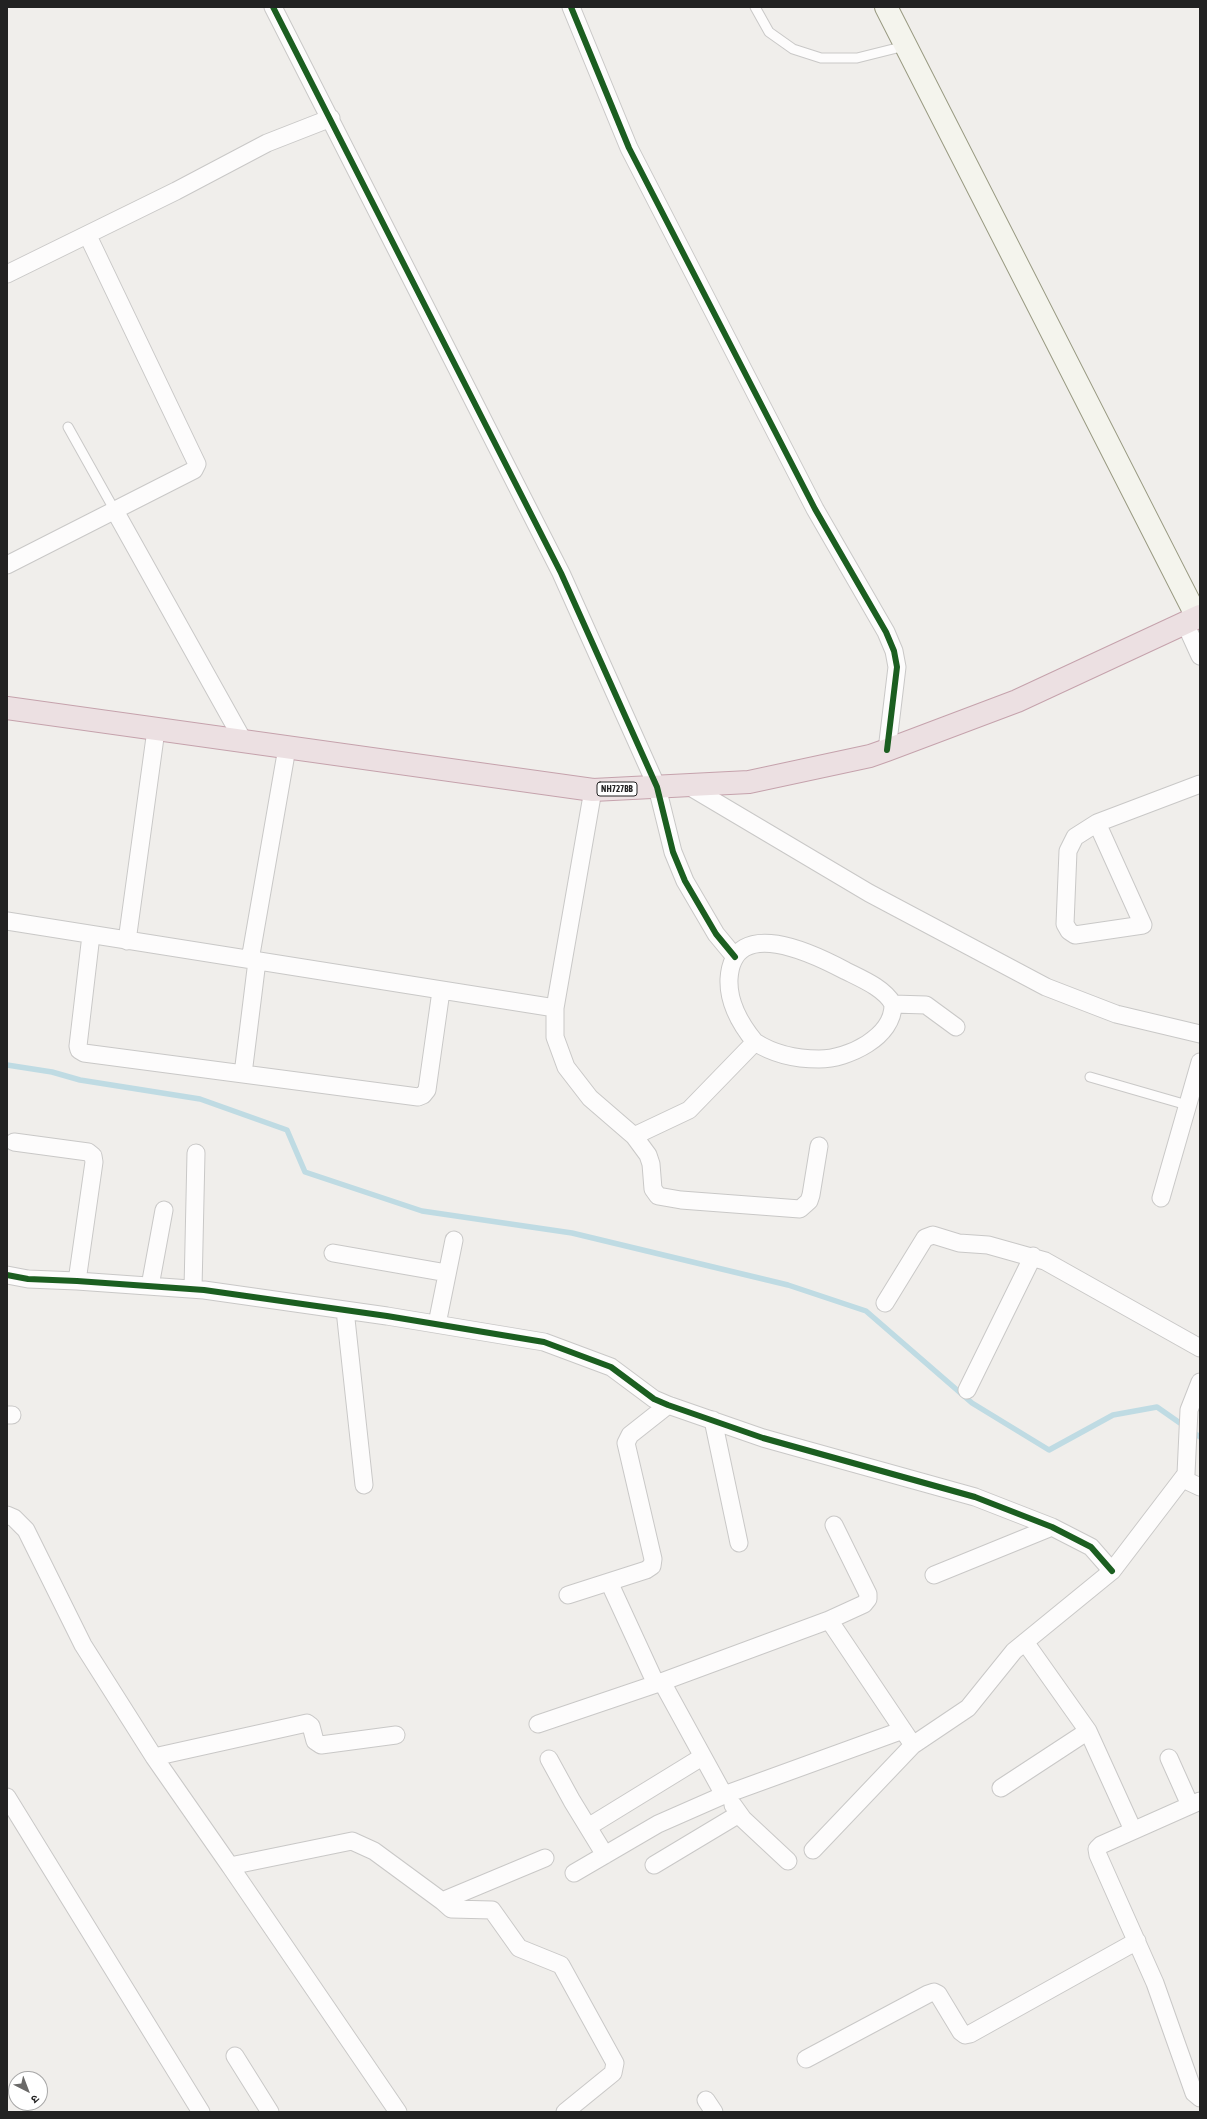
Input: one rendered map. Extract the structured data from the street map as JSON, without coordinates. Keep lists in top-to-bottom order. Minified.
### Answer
{"streets":{"highway":["NH727BB"]},"north":"bottom right"}
